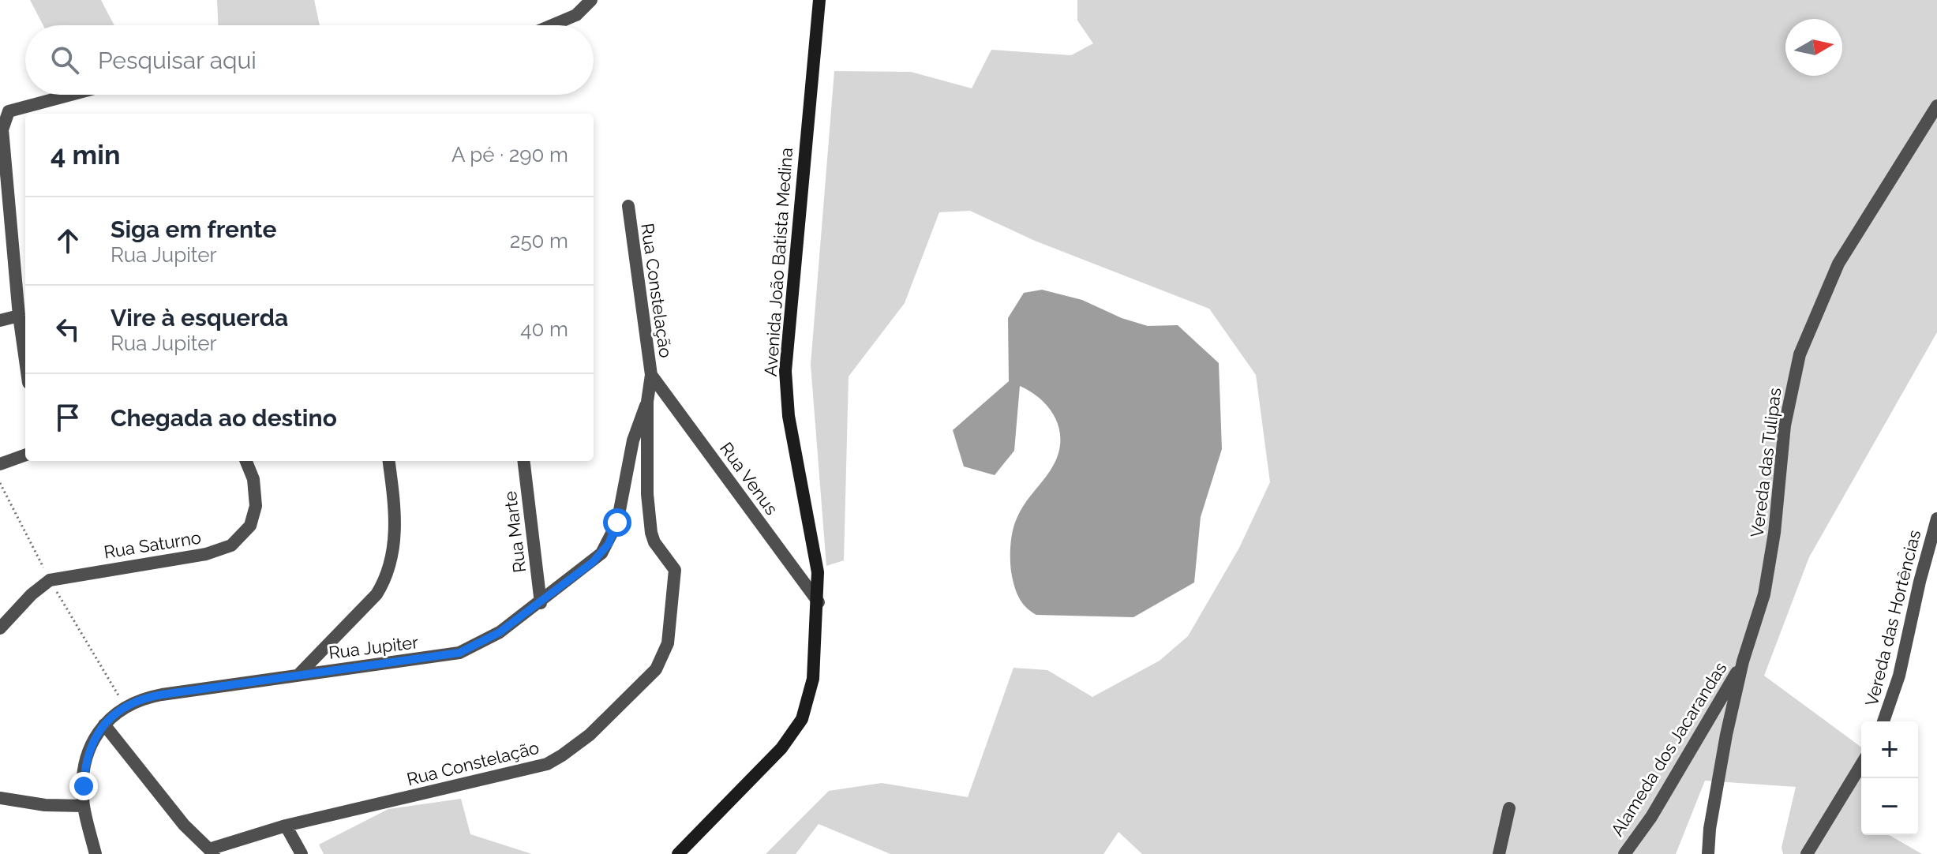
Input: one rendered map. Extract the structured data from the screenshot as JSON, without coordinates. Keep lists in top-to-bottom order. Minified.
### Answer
{"streets":{"main road":["Avenida João Batista Medina"],"street":["Rua Constelação","Vereda das Tulipas","Rua Venus","Rua Marte","Rua Saturno","Vereda das Hortências","Rua Jupiter","Alameda dos Jacarandas"]},"crossings":[["Avenida João Batista Medina","Rua Venus"],["Rua Constelação","Rua Venus"],["Rua Constelação","Rua Jupiter"],["Vereda das Tulipas","Alameda dos Jacarandas"],["Rua Marte","Rua Jupiter"]],"north":"right","page":{"search":"Pesquisar aqui","heading":["4 min","A pé · 290 m"],"list":[["Siga em frente","Rua Jupiter","250 m"],["Vire à esquerda","Rua Jupiter","40 m"],"Chegada ao destino"],"map_buttons":["+","−"]}}
